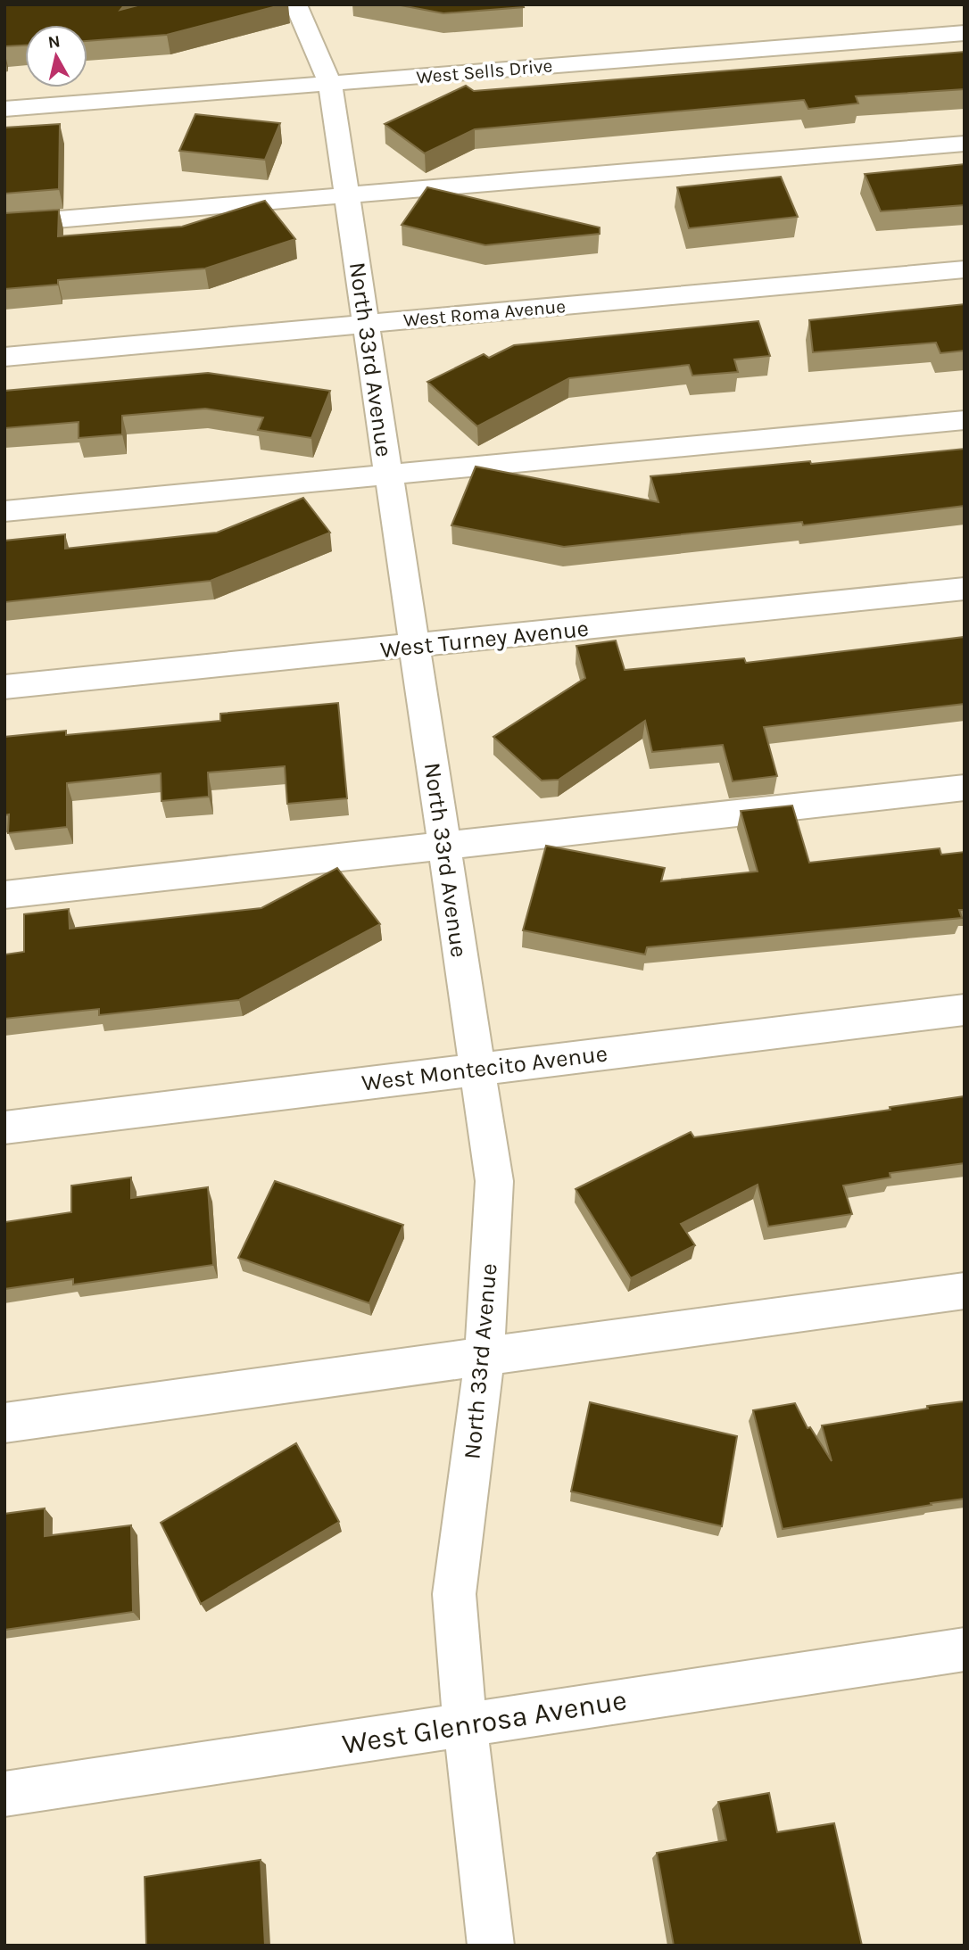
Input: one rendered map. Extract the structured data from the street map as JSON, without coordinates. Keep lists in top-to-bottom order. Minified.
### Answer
{"streets":{"street":["West Sells Drive","West Roma Avenue","North 33rd Avenue","West Turney Avenue","West Montecito Avenue","West Glenrosa Avenue"]},"crossings":[["West Sells Drive","North 33rd Avenue"],["West Roma Avenue","North 33rd Avenue"],["North 33rd Avenue","West Turney Avenue"],["North 33rd Avenue","West Montecito Avenue"],["North 33rd Avenue","West Glenrosa Avenue"]],"north":"top"}
